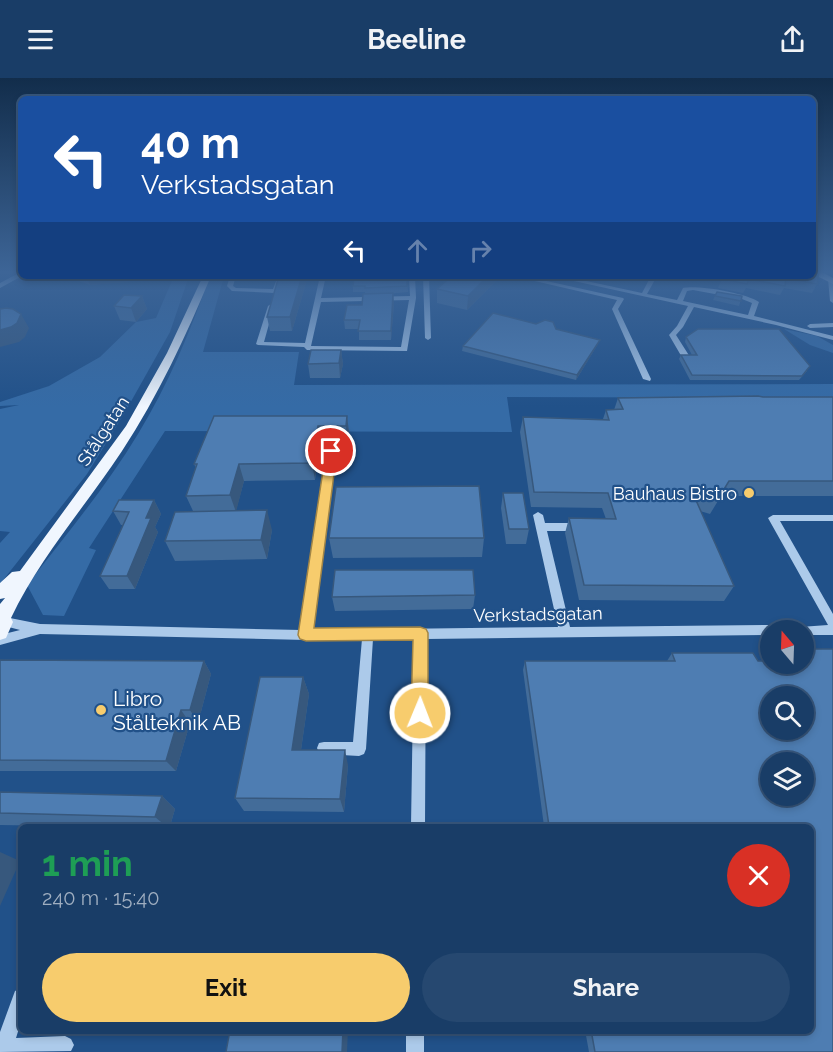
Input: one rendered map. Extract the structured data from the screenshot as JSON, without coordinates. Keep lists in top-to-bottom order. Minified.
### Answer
{"streets":{"main road":["Stålgatan"],"street":["Verkstadsgatan"]},"crossings":[["Stålgatan","Verkstadsgatan"]],"places":["Bauhaus Bistro","Libro Stålteknik AB"],"north":"top","page":{"header":"Beeline","turn":["40 m","Verkstadsgatan"],"heading":["1 min","240 m · 15:40"],"buttons":["Exit","Share"]}}
